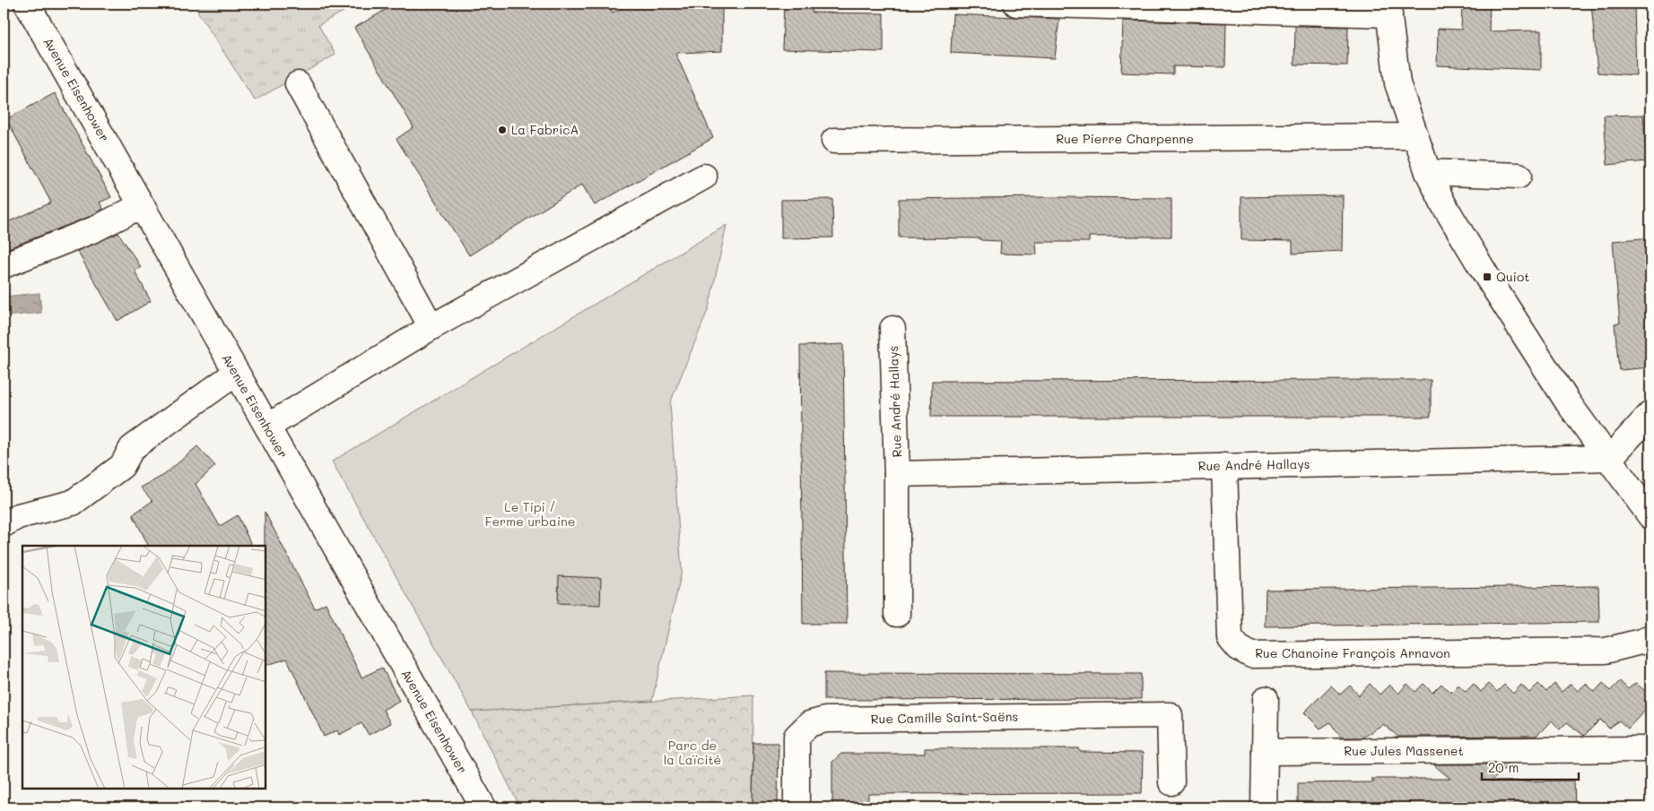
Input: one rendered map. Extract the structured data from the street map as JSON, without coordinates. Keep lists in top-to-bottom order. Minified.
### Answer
{"streets":{"street":["Avenue Eisenhower","Rue Pierre Charpenne","Rue André Hallays","Rue Chanoine François Arnavon","Rue Camille Saint-Saëns","Rue Jules Massenet"]},"crossings":[["Rue André Hallays","Rue Chanoine François Arnavon"]],"parks":["Le Tipi / Ferme urbaine","Parc de la Laïcité"],"places":{"other":["La FabricA"],"transit":["Quiot"]},"scale_bar":"20 m"}
